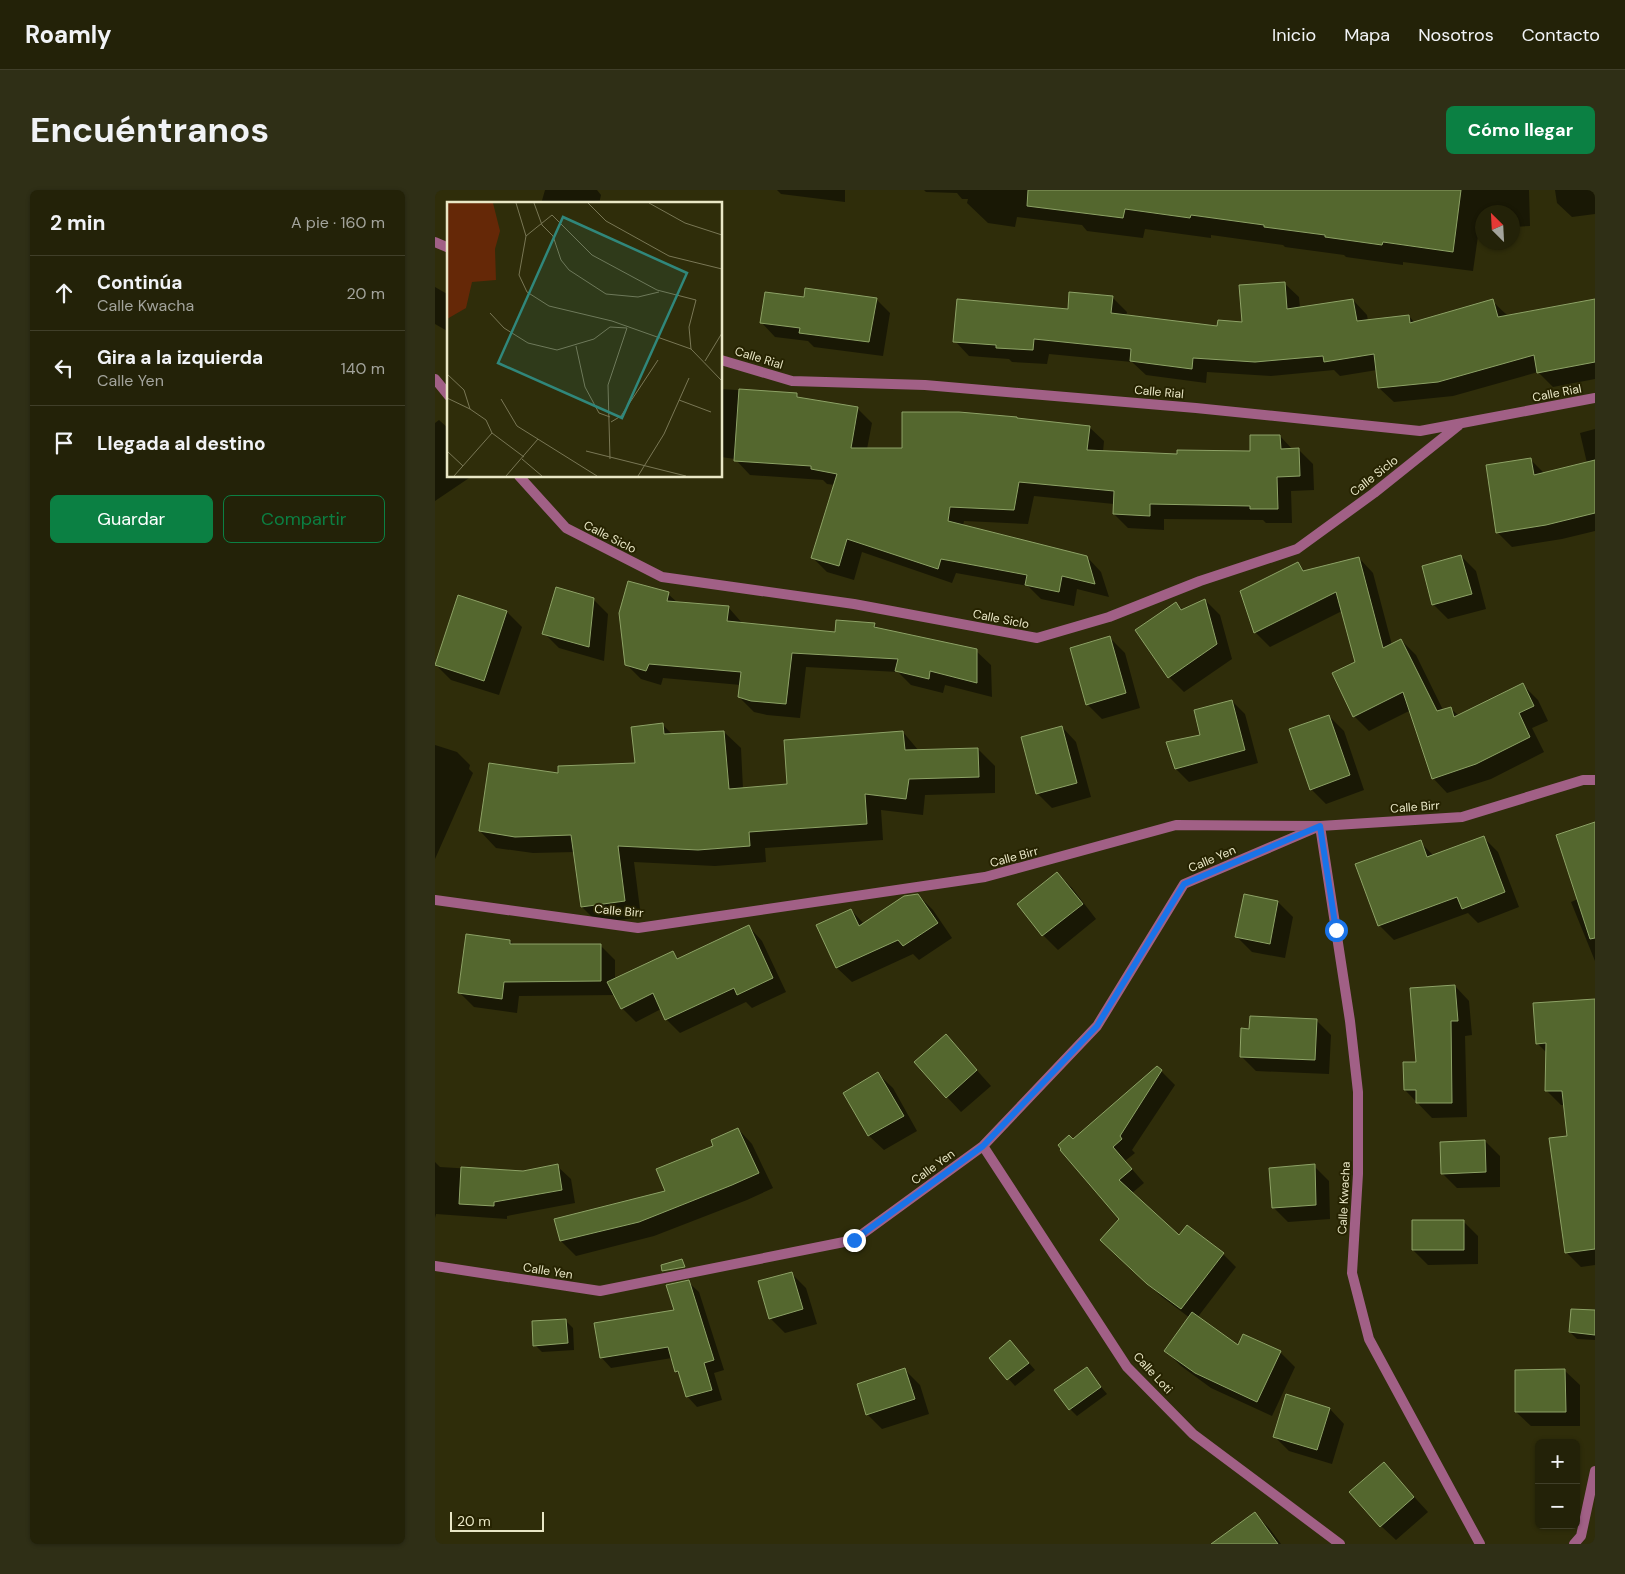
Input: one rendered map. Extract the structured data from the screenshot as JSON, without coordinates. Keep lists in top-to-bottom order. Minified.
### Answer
{"streets":{"street":["Calle Rial","Calle Siclo","Calle Birr","Calle Yen","Calle Kwacha","Calle Loti"]},"crossings":[["Calle Rial","Calle Siclo"],["Calle Birr","Calle Yen"],["Calle Birr","Calle Kwacha"],["Calle Yen","Calle Kwacha"],["Calle Yen","Calle Loti"]],"scale_bar":"20 m","north":"top left","page":{"header":"Roamly","nav":["Inicio","Mapa","Nosotros","Contacto"],"buttons":["Cómo llegar",["Guardar","Compartir"]],"title":"Encuéntranos","heading":["2 min","A pie · 160 m"],"list":[["Continúa","Calle Kwacha","20 m"],["Gira a la izquierda","Calle Yen","140 m"],"Llegada al destino"],"map_buttons":["+","−"],"scale":"20 m"}}
